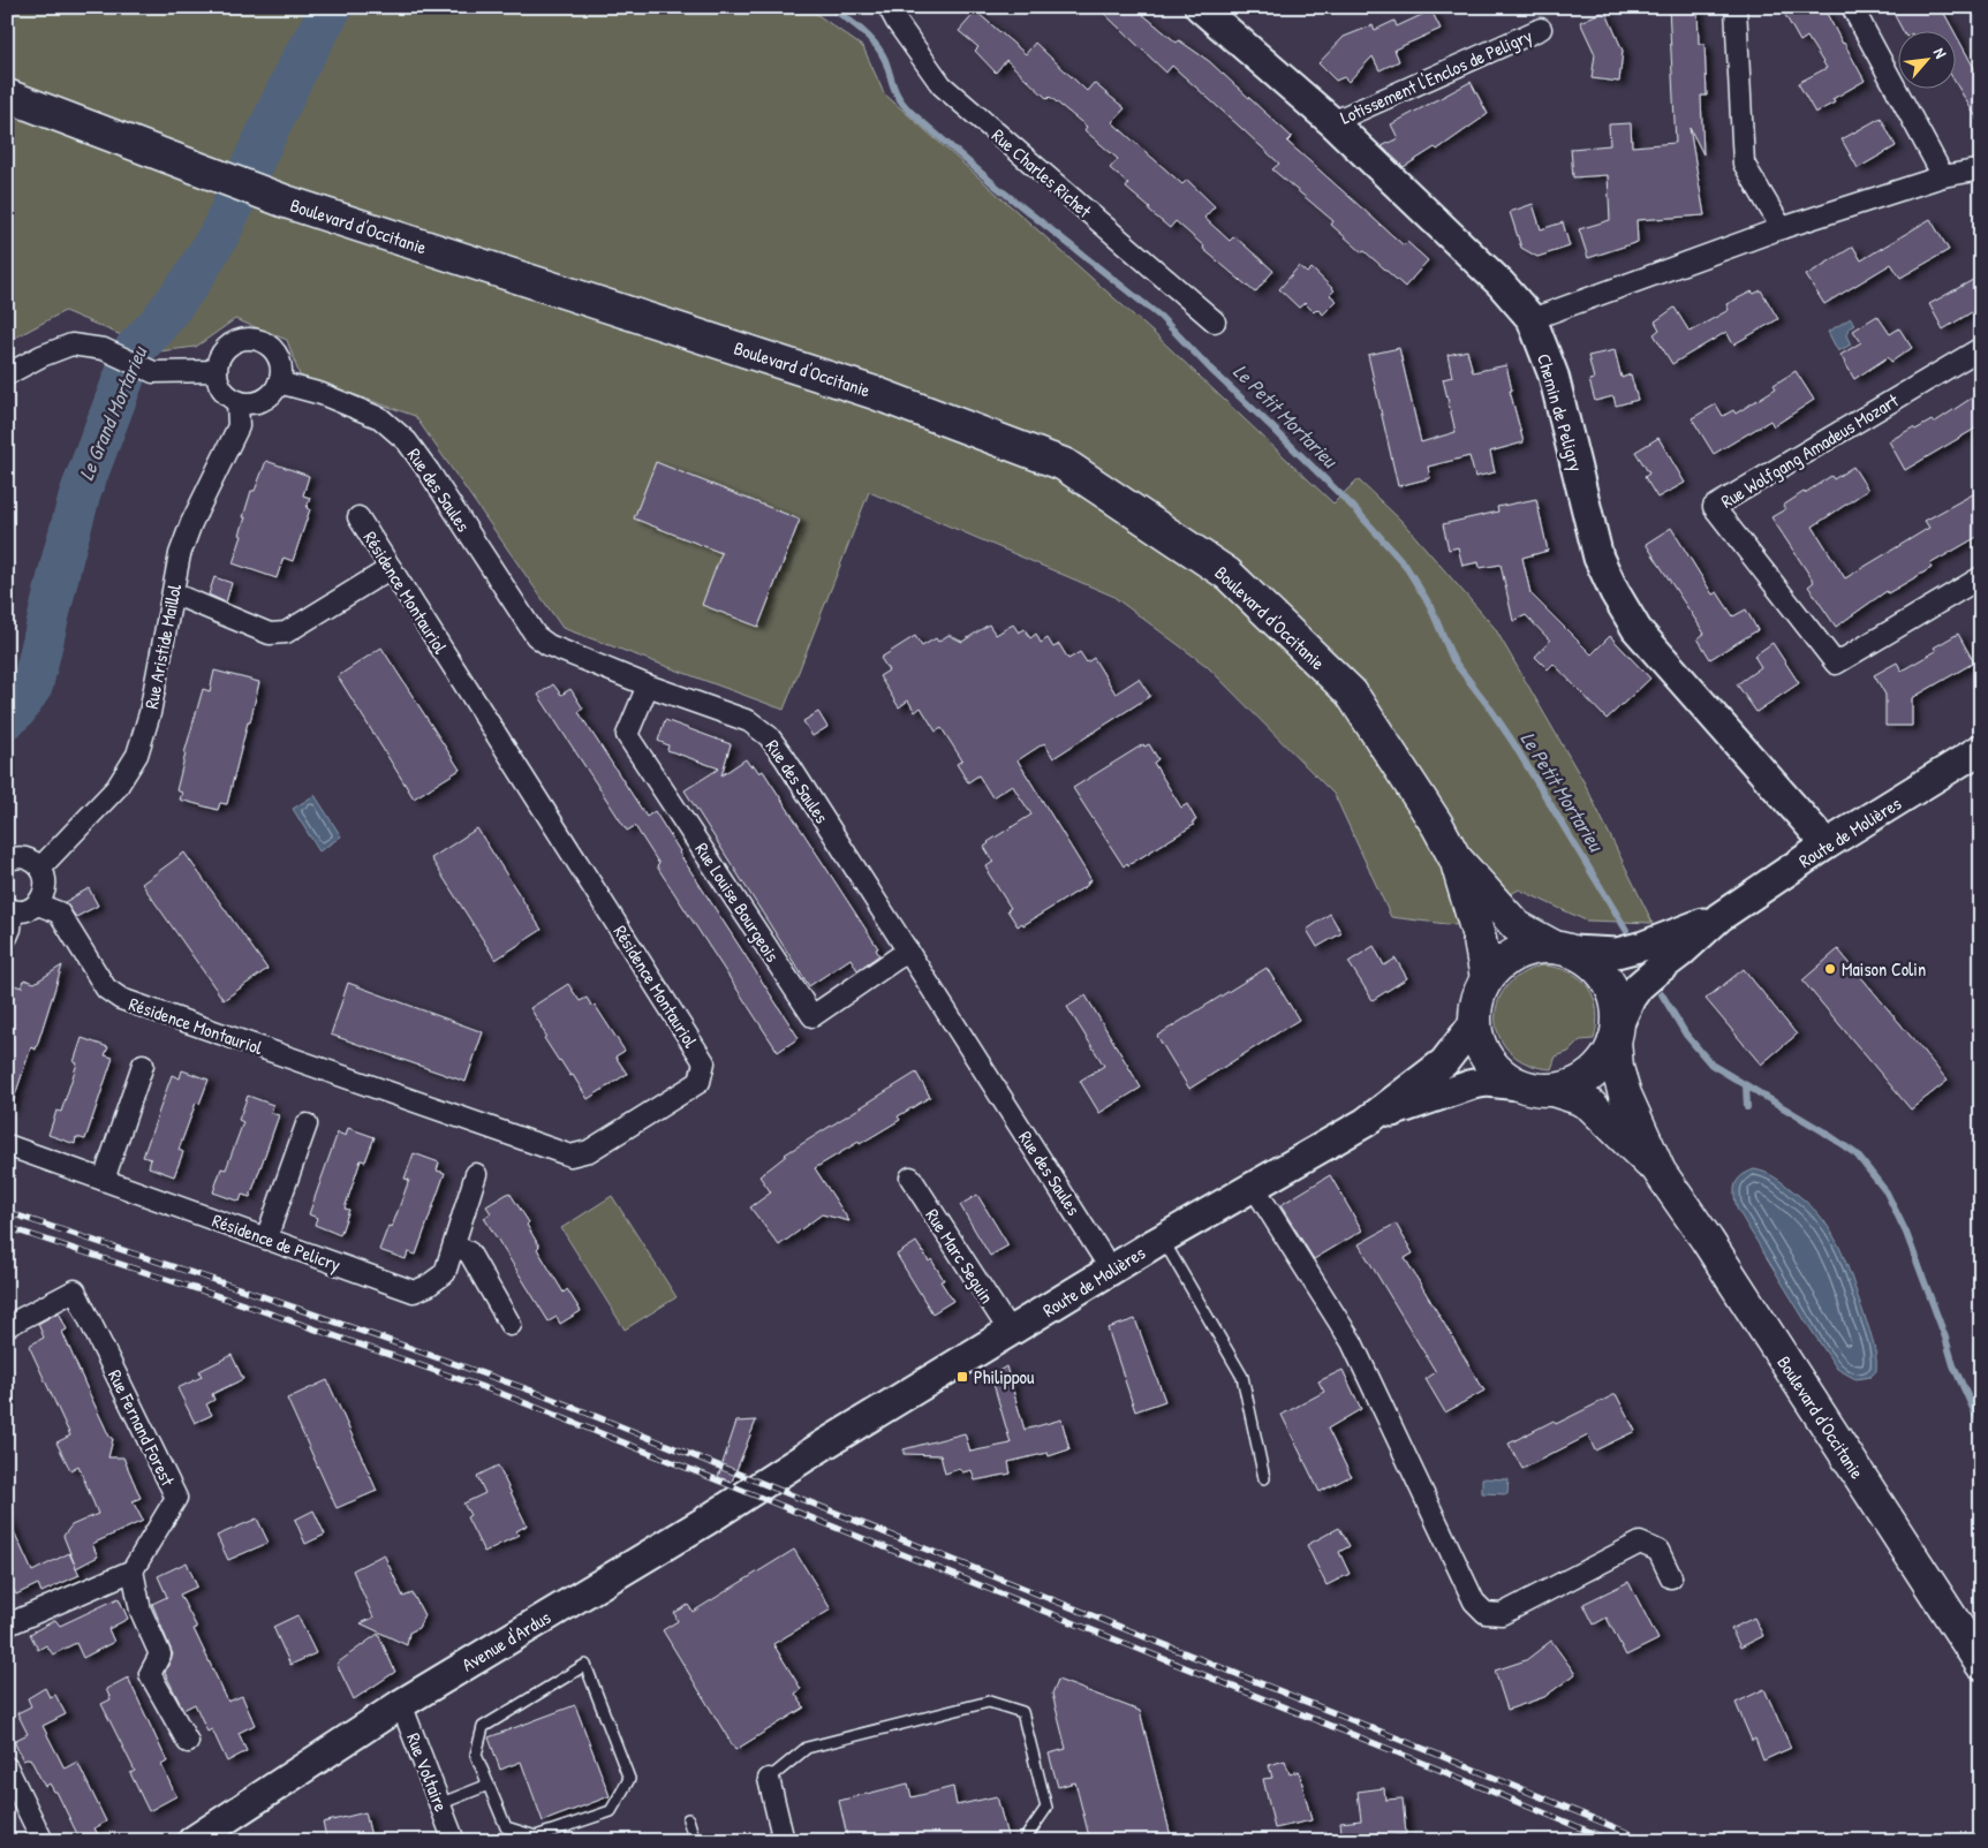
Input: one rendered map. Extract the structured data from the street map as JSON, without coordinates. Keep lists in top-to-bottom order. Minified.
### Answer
{"streets":{"main road":["Boulevard d'Occitanie","Chemin de Peligry","Route de Molières","Avenue d'Ardus"],"street":["Lotissement l'Enclos de Peligry","Rue Charles Richet","Rue Wolfgang Amadeus Mozart","Rue des Saules","Résidence Montauriol","Rue Aristide Maillol","Rue Louise Bourgeois","Résidence de Pelicry","Rue Marc Seguin","Rue Fernand Forest","Rue Voltaire"]},"crossings":[["Lotissement l'Enclos de Peligry","Chemin de Peligry"],["Boulevard d'Occitanie","Route de Molières"],["Chemin de Peligry","Route de Molières"],["Rue des Saules","Rue Aristide Maillol"],["Rue des Saules","Route de Molières"],["Rue des Saules","Rue Louise Bourgeois"],["Route de Molières","Rue Marc Seguin"],["Route de Molières","Avenue d'Ardus"],["Avenue d'Ardus","Rue Voltaire"]],"water":["Le Grand Mortarieu","Le Petit Mortarieu"],"places":{"other":["Maison Colin"],"transit":["Philippou"]},"north":"top right"}
